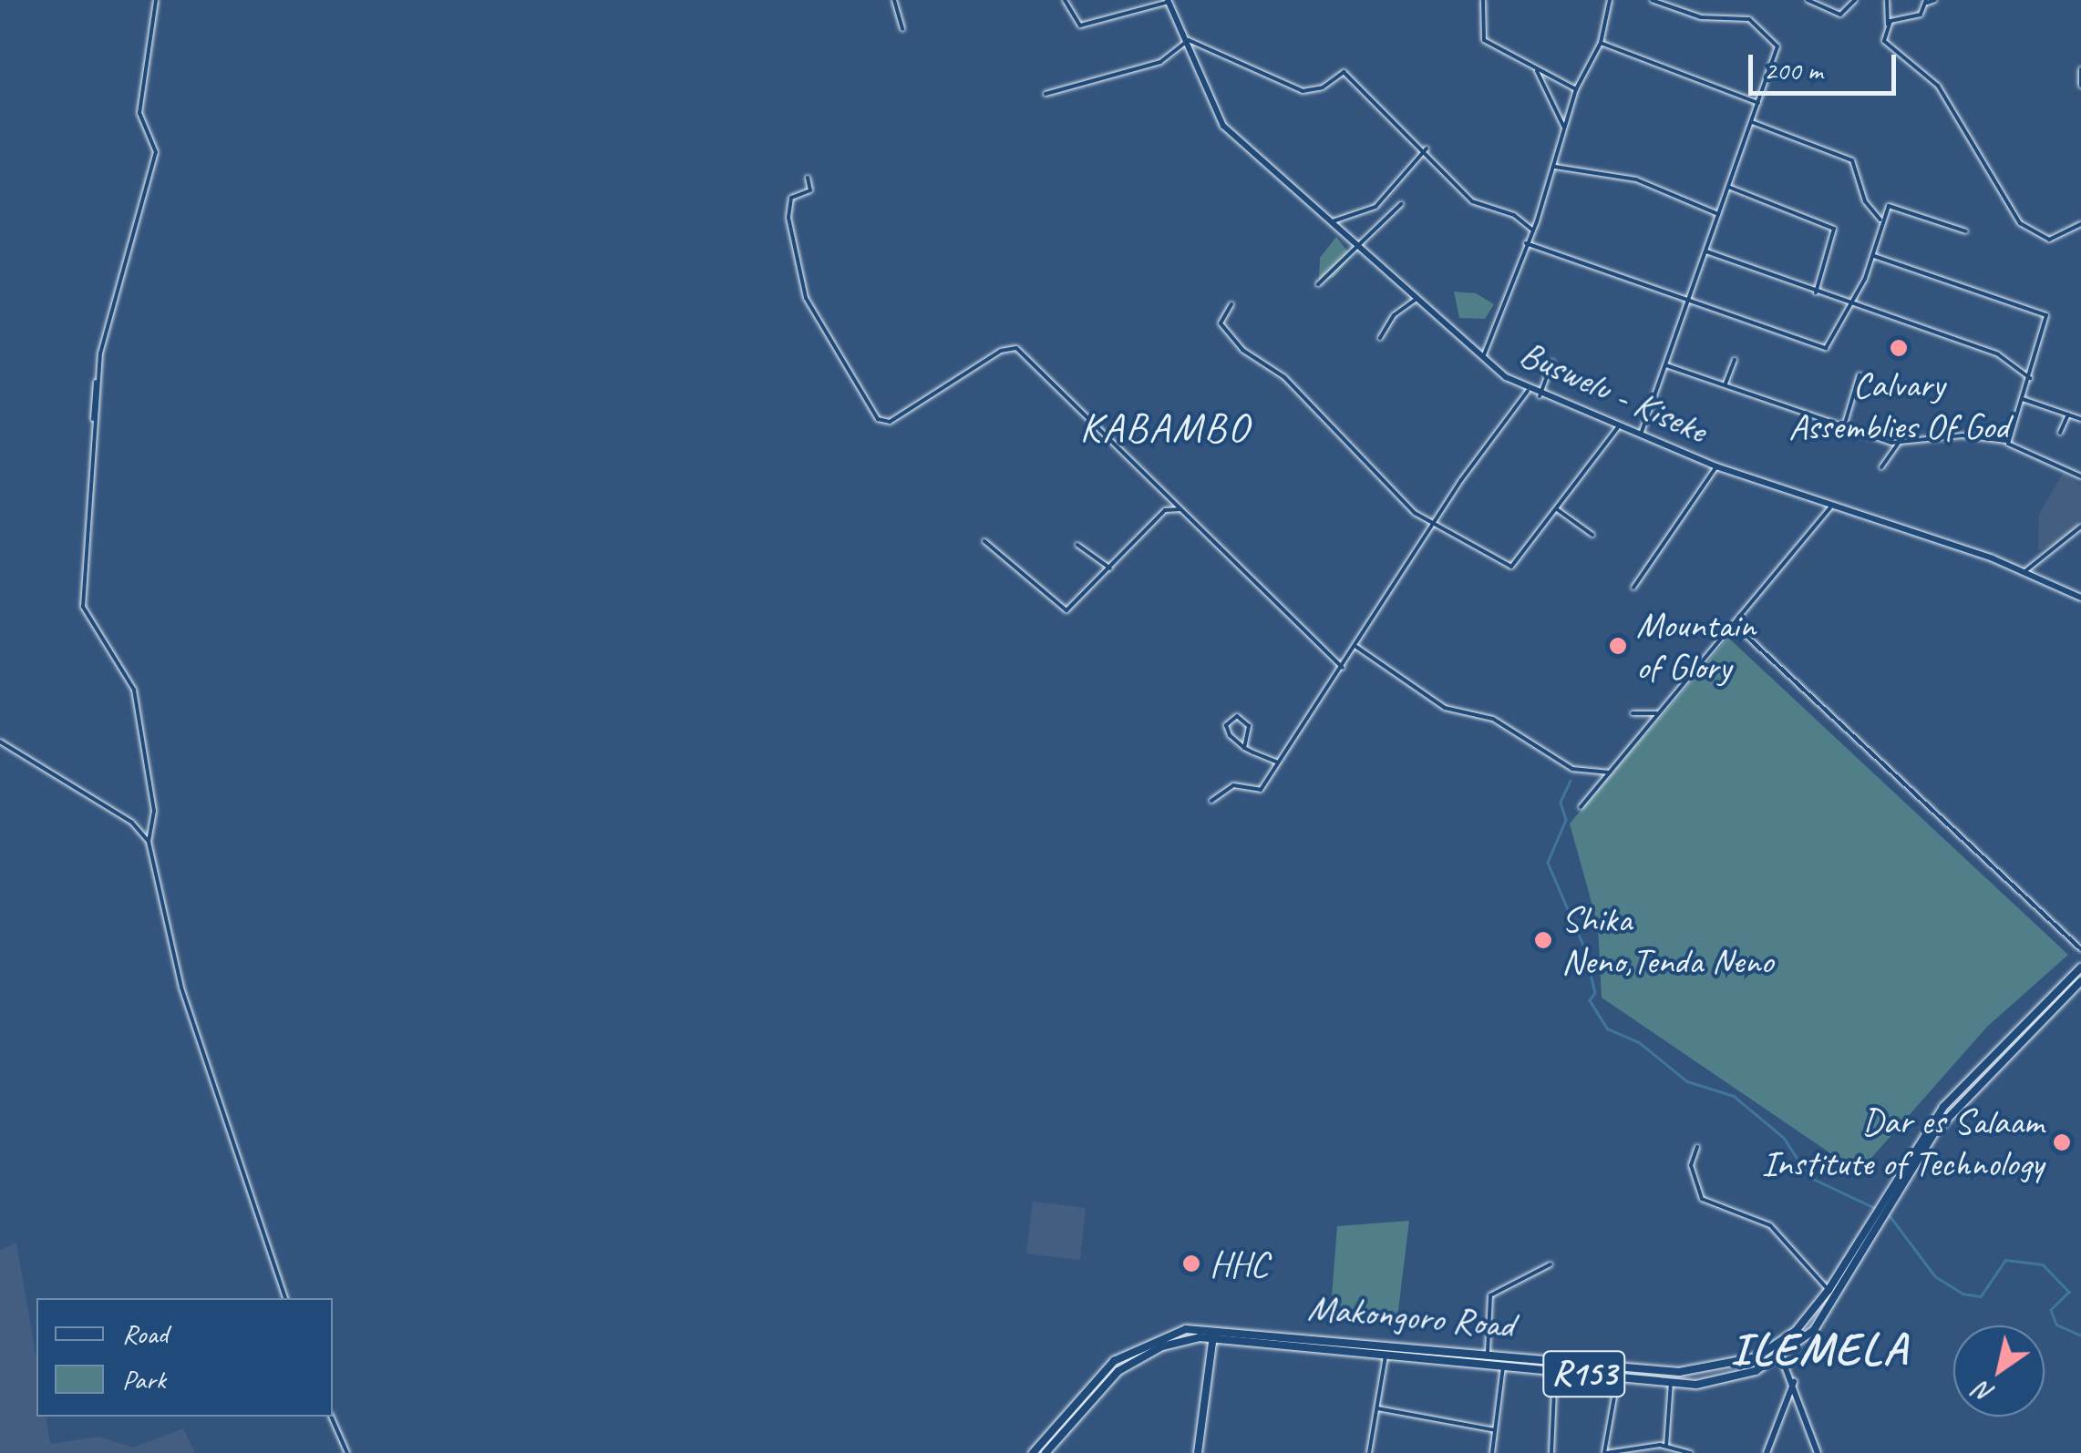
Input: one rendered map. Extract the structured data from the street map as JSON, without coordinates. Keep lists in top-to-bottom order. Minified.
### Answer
{"streets":{"main road":["Buswelu - Kiseke","Makongoro Road","R153"]},"districts":["KABAMBO","ILEMELA"],"places":["Calvary Assemblies Of God","Mountain of Glory","Shika Neno,Tenda Neno","Dar es Salaam Institute of Technology","HHC"],"legend":["Road","Park"],"scale_bar":"200 m","north":"bottom left"}
